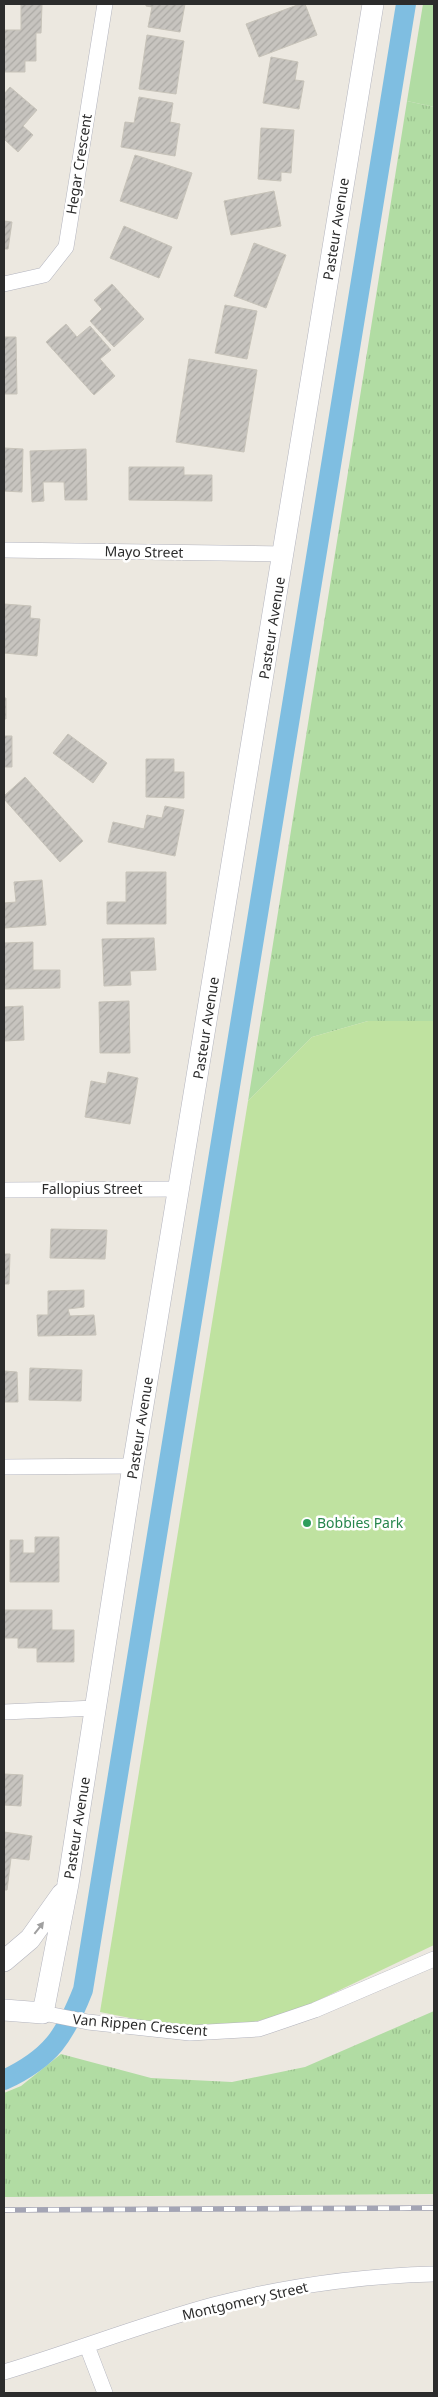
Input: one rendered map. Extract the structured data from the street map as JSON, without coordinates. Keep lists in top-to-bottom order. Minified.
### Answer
{"streets":{"street":["Hegar Crescent","Pasteur Avenue","Mayo Street","Fallopius Street","Van Rippen Crescent","Montgomery Street"]},"crossings":[["Pasteur Avenue","Mayo Street"],["Pasteur Avenue","Fallopius Street"],["Pasteur Avenue","Van Rippen Crescent"]],"places":["Bobbies Park"]}
